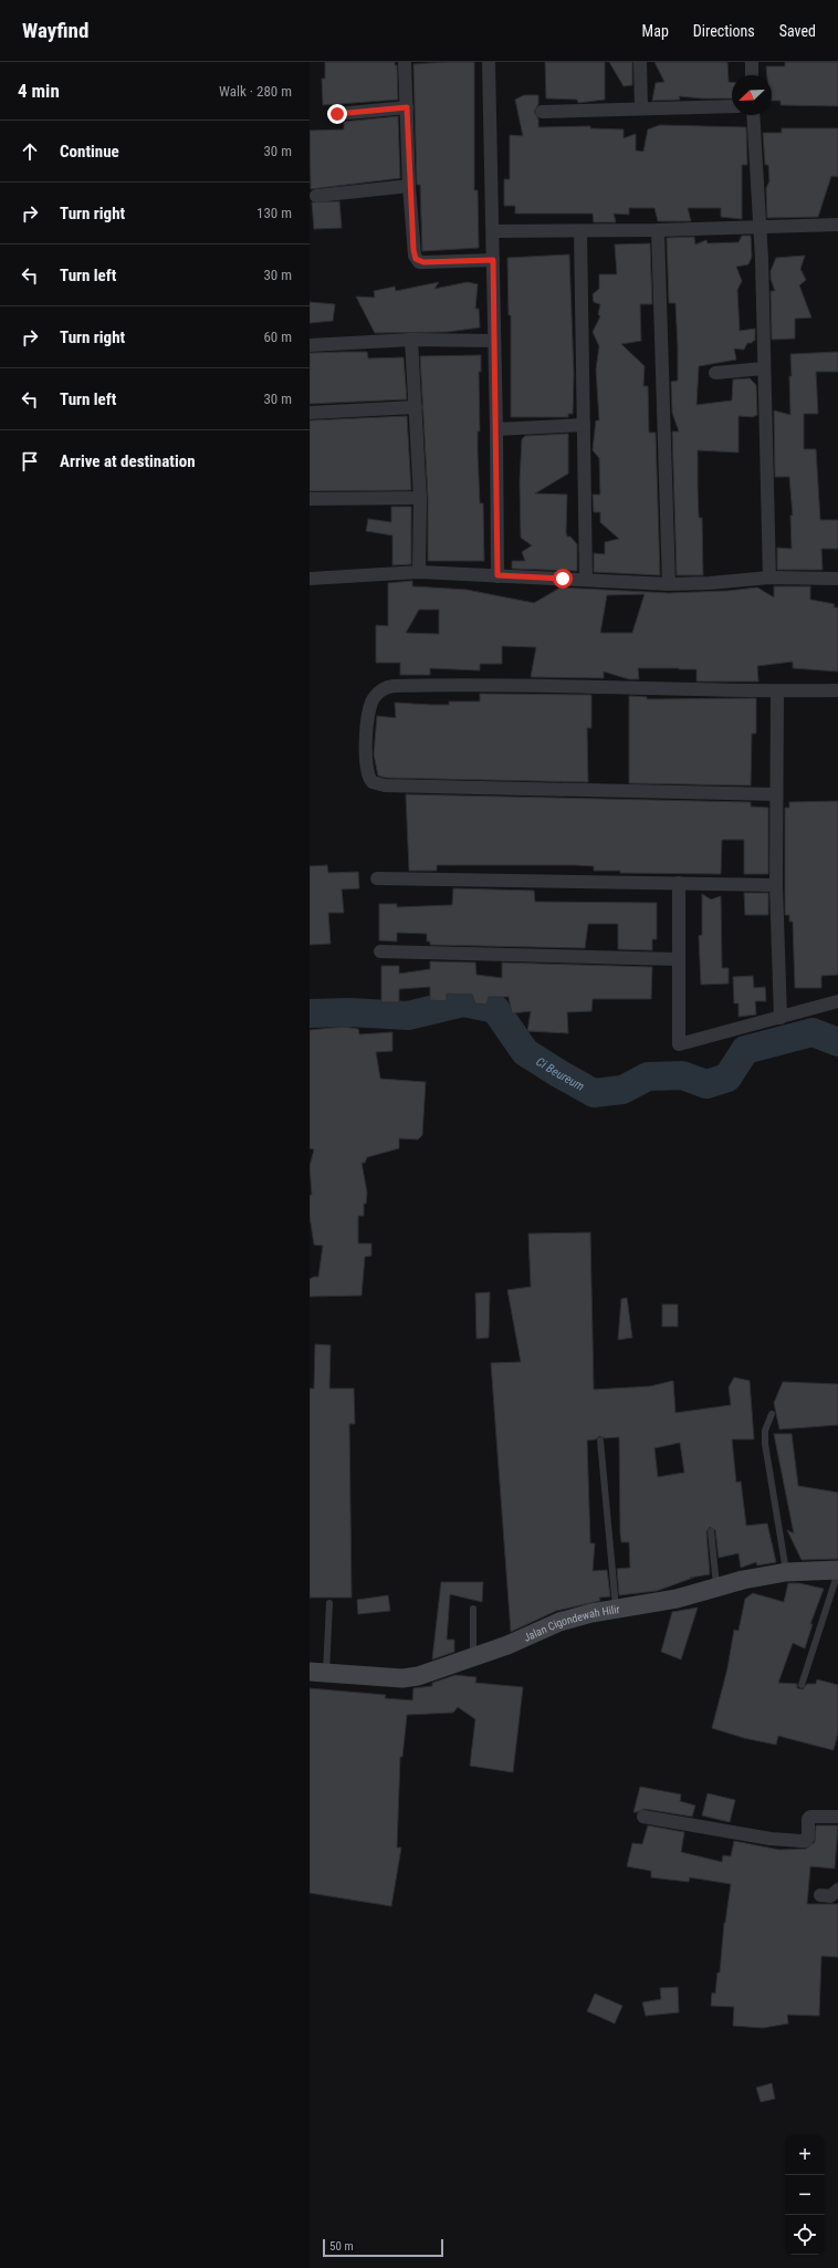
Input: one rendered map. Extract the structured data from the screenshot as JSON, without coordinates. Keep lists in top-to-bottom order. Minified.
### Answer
{"streets":{"street":["Jalan Cigondewah Hilir"]},"water":["Ci Beureum"],"scale_bar":"50 m","north":"bottom left","page":{"header":"Wayfind","nav":["Map","Directions","Saved"],"heading":["4 min","Walk · 280 m"],"list":[["Continue","30 m"],["Turn right","130 m"],["Turn left","30 m"],["Turn right","60 m"],["Turn left","30 m"],"Arrive at destination"],"map_buttons":["+","−"],"scale":"50 m"}}
